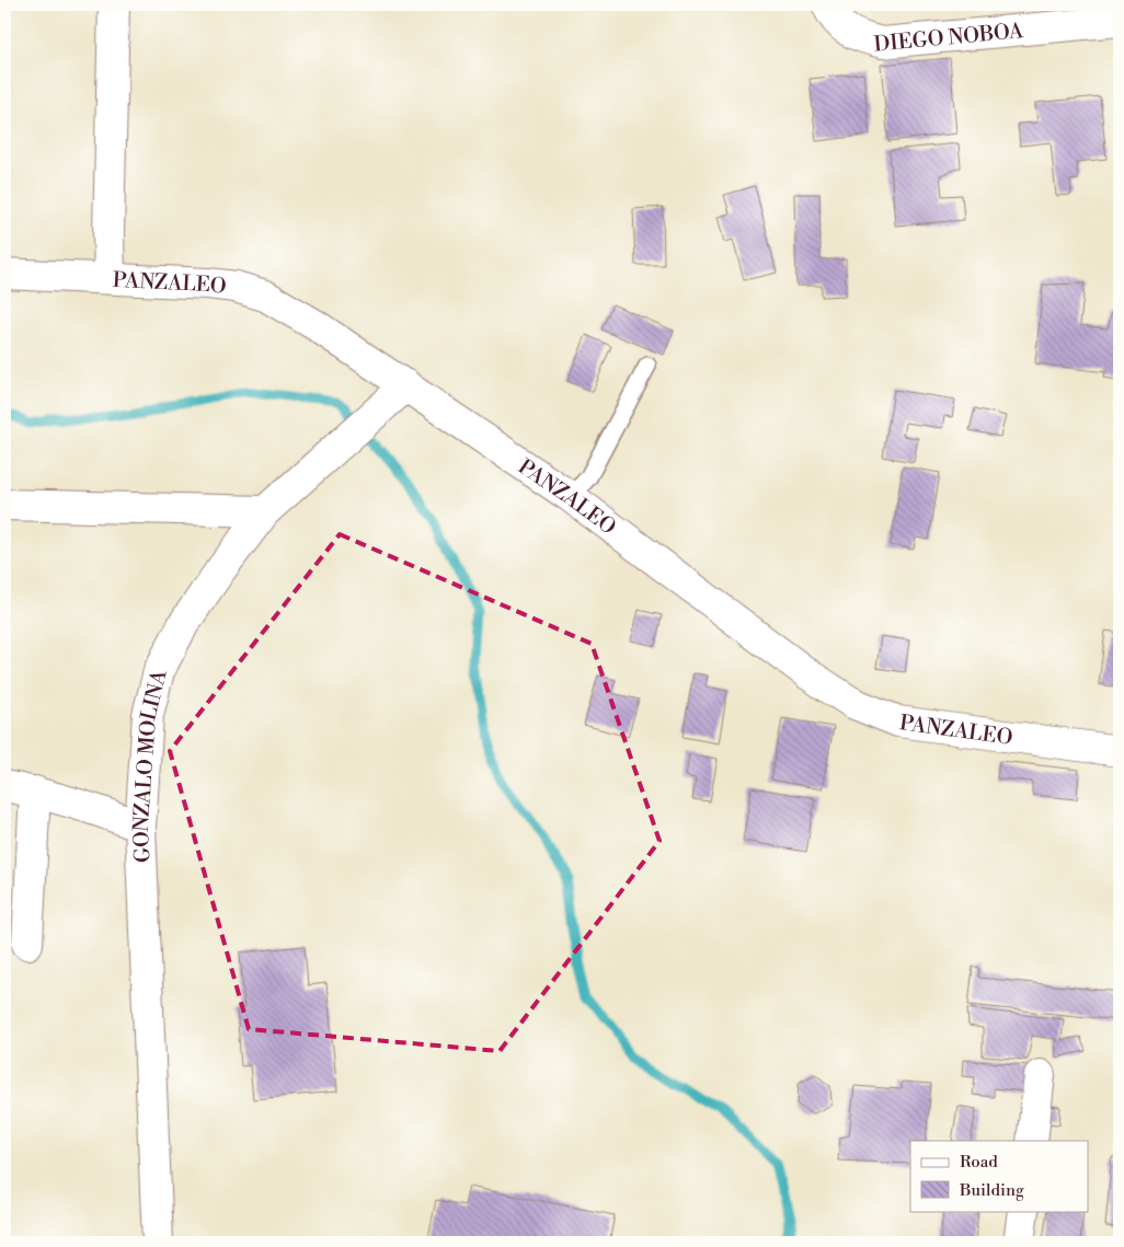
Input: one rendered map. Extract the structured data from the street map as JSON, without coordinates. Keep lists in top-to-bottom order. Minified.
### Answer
{"streets":{"street":["DIEGO NOBOA","PANZALEO","GONZALO MOLINA"]},"crossings":[["PANZALEO","GONZALO MOLINA"]],"legend":["Road","Building"]}
